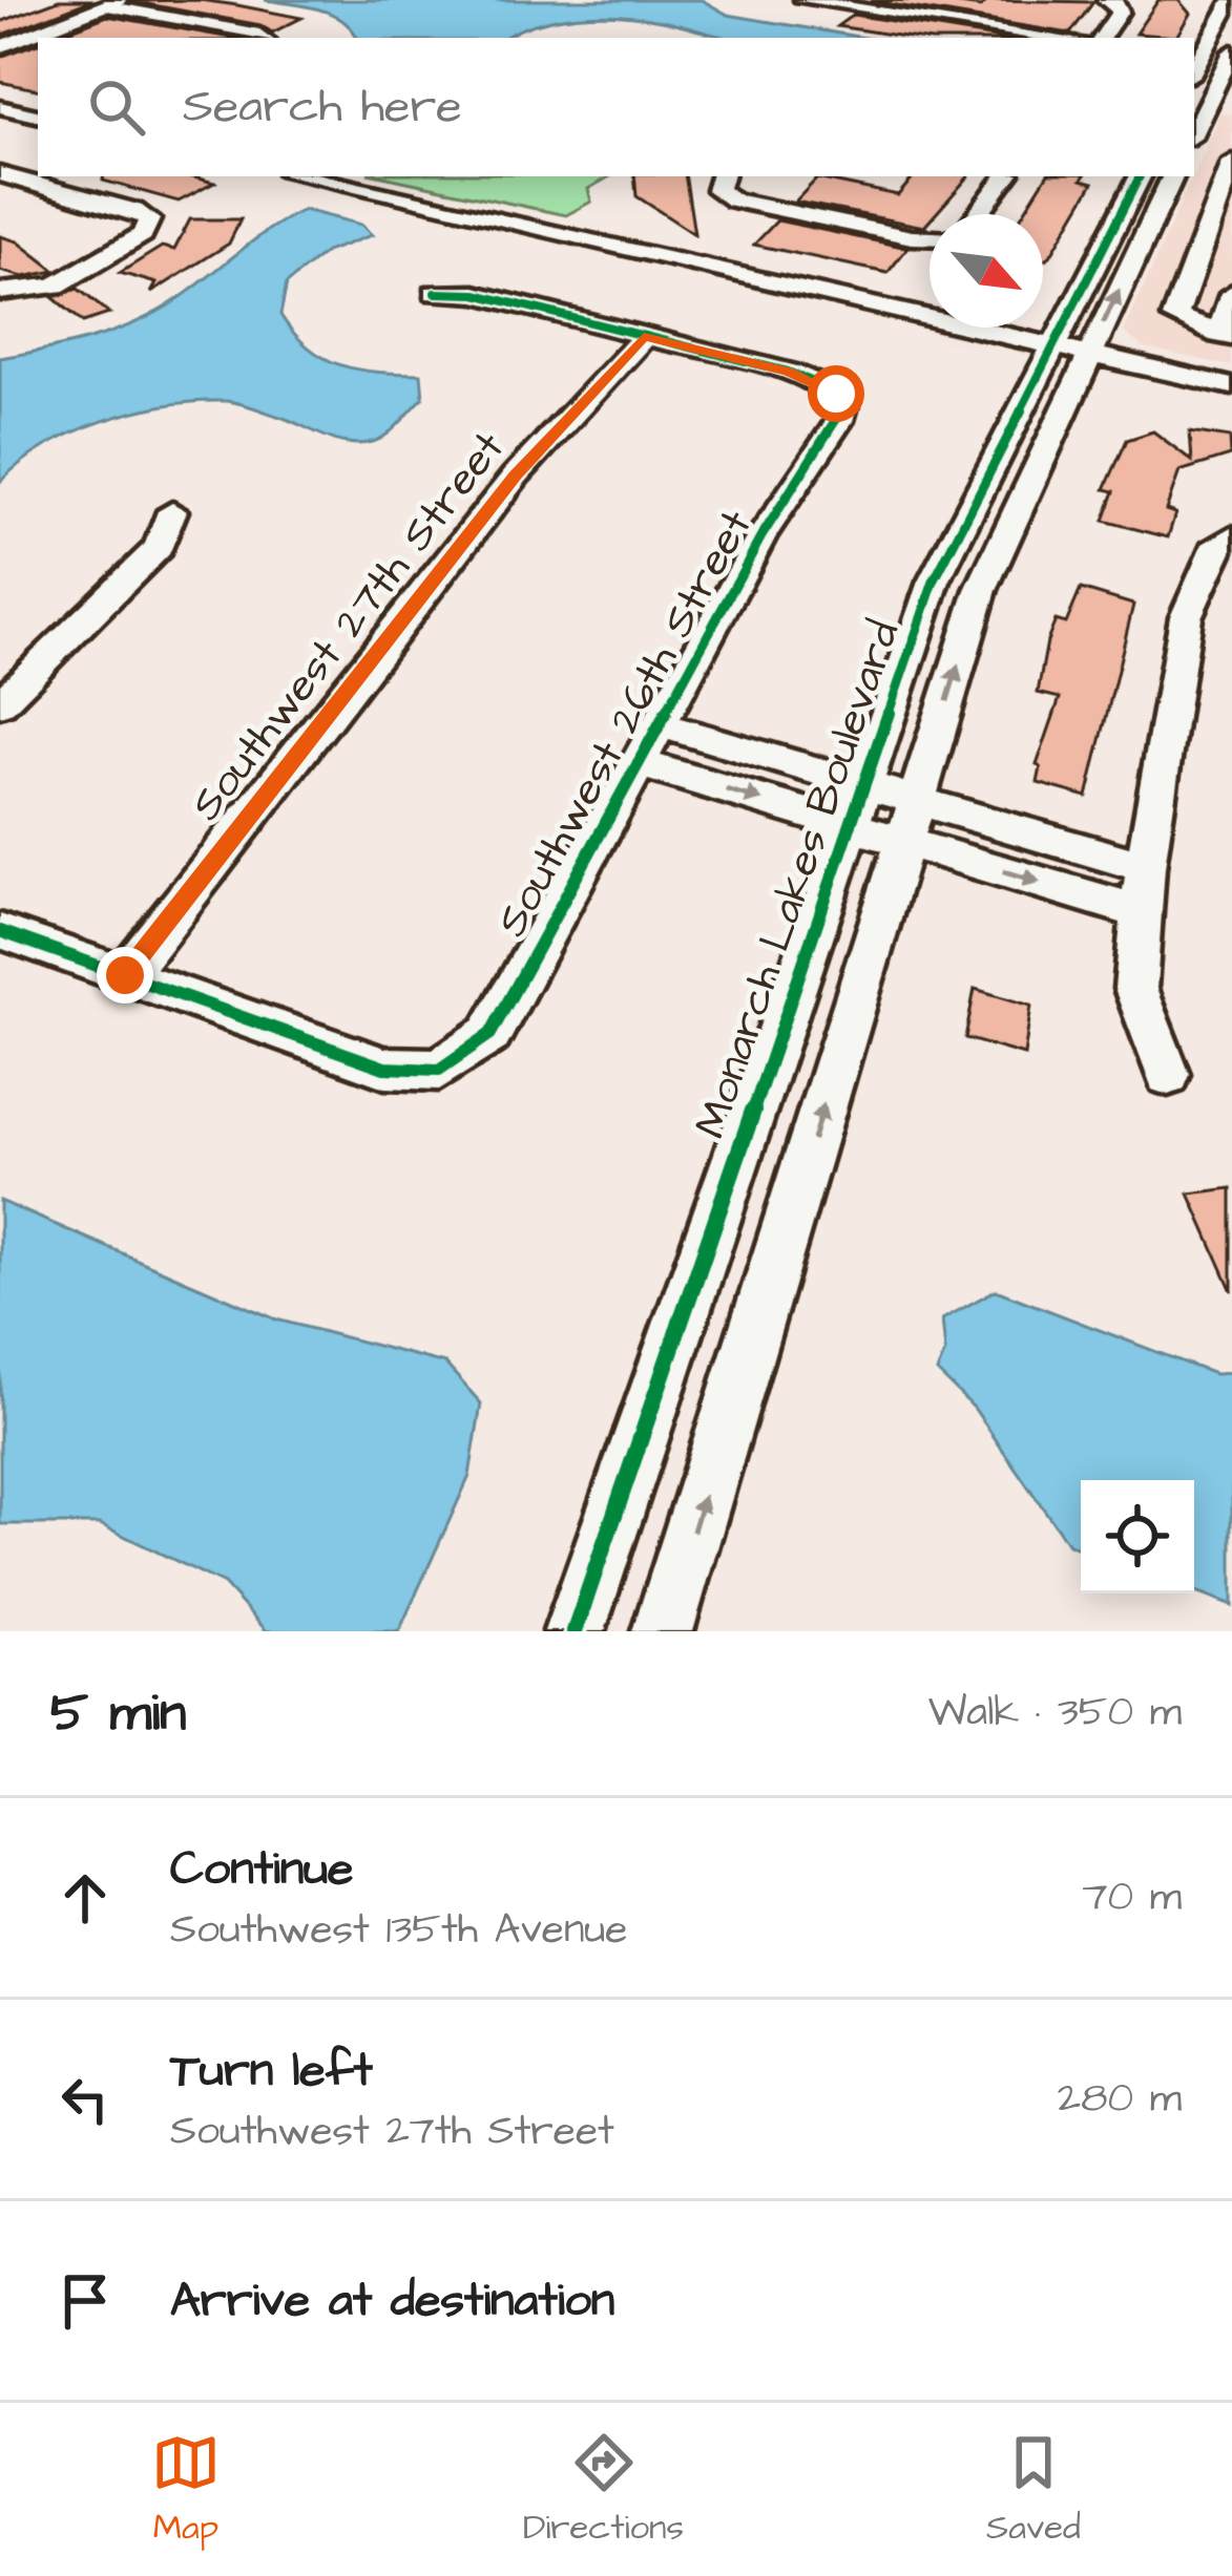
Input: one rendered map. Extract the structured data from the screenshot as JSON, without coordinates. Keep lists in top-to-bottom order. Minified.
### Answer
{"streets":{"street":["Southwest 27th Street","Southwest 26th Street","Monarch Lakes Boulevard"]},"crossings":[["Southwest 27th Street","Southwest 26th Street"]],"north":"bottom right","page":{"search":"Search here","heading":["5 min","Walk · 350 m"],"list":[["Continue","Southwest 135th Avenue","70 m"],["Turn left","Southwest 27th Street","280 m"],"Arrive at destination"],"nav":["Map","Directions","Saved"]}}
